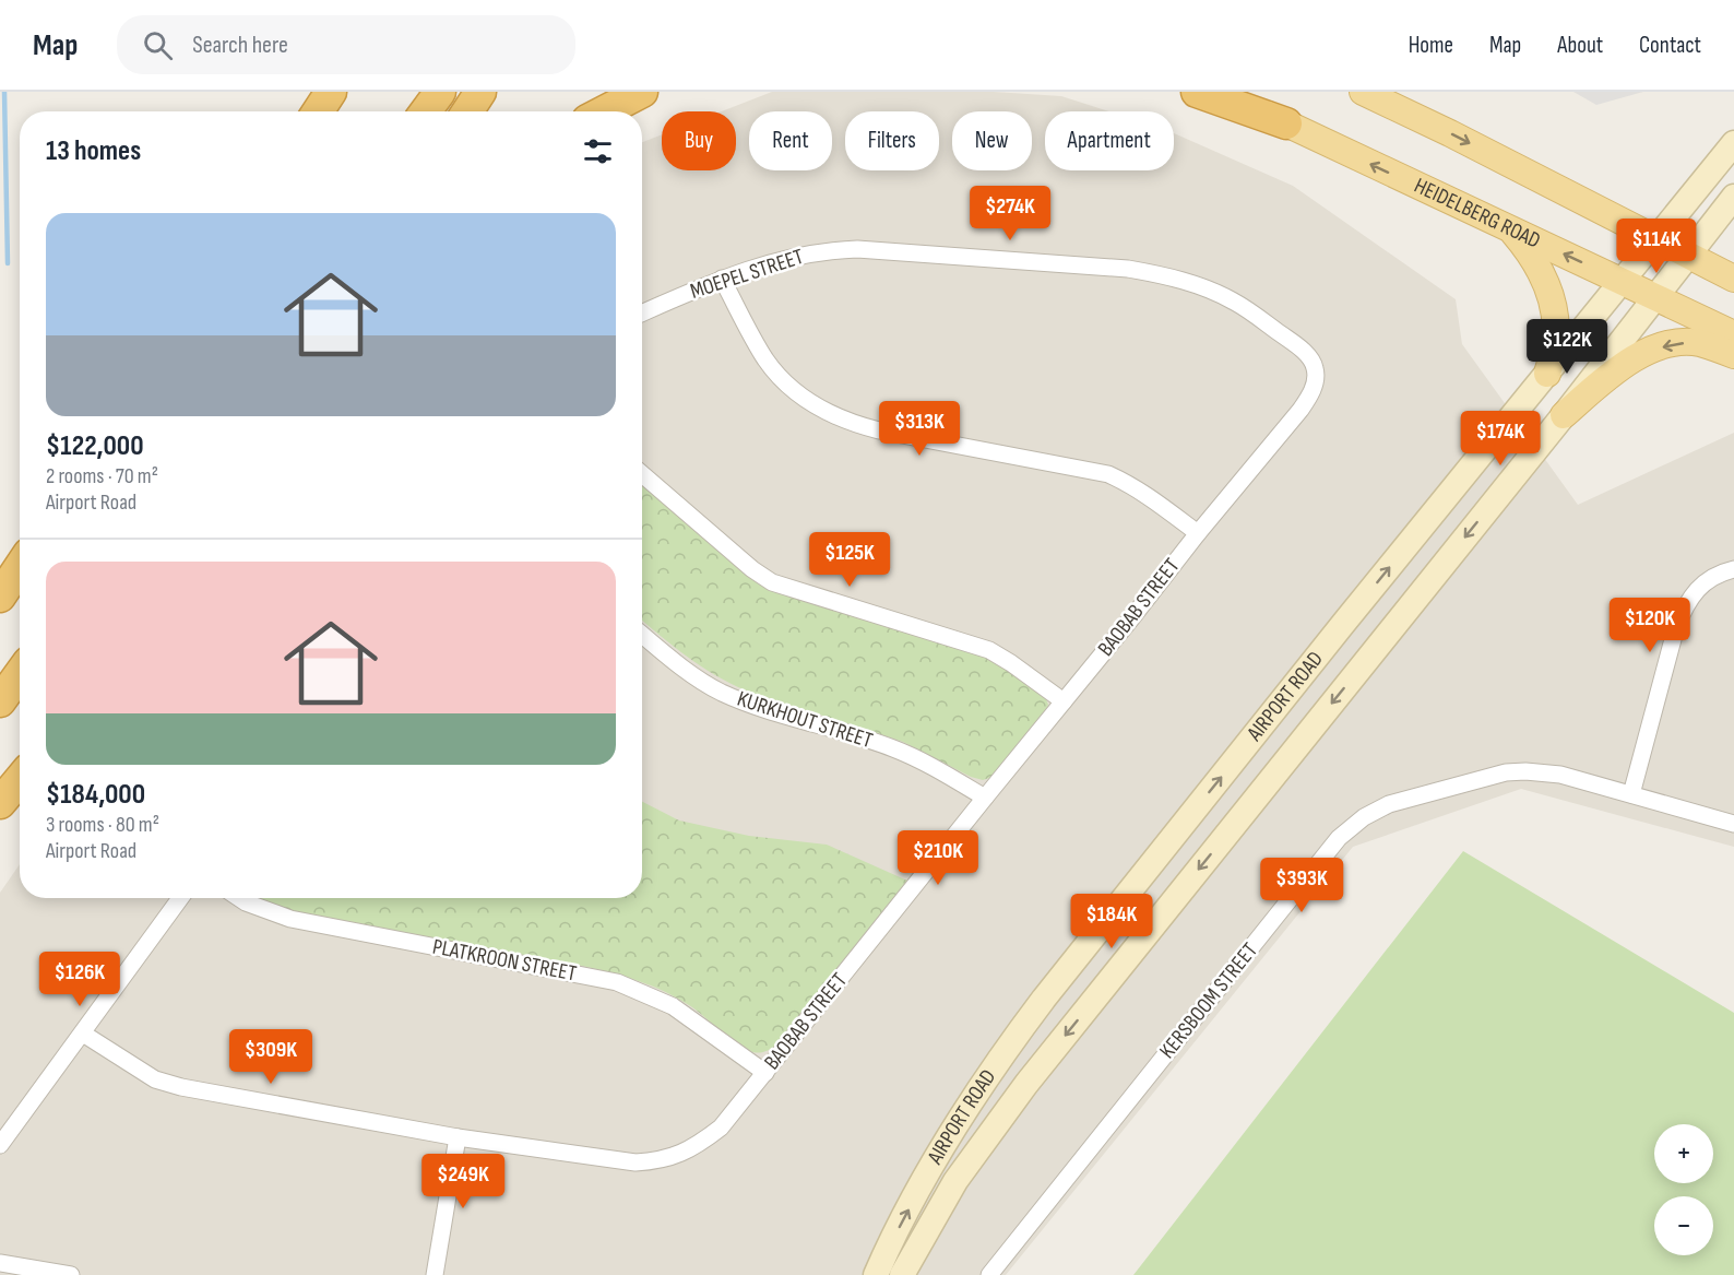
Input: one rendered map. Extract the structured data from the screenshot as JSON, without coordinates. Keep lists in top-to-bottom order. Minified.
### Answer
{"streets":{"main road":["HEIDELBERG ROAD","AIRPORT ROAD"],"street":["MOEPEL STREET","BAOBAB STREET","KURKHOUT STREET","PLATKROON STREET","KERSBOOM STREET"]},"crossings":[["HEIDELBERG ROAD","AIRPORT ROAD"],["MOEPEL STREET","BAOBAB STREET"],["BAOBAB STREET","KURKHOUT STREET"],["BAOBAB STREET","PLATKROON STREET"]],"page":{"header":"Map","search":"Search here","nav":["Home","Map","About","Contact"],"chip":["Buy","Rent","Filters","New","Apartment"],"heading":"13 homes","price":["$274K","$114K","$122K","$313K","$174K","$125K","$120K","$210K","$393K","$184K","$126K","$309K","$249K"],"list":[{"name":"$122,000","note":"2 rooms · 70 m² · Airport Road"},{"name":"$184,000","note":"3 rooms · 80 m² · Airport Road"}],"map_buttons":["+","−"]}}
